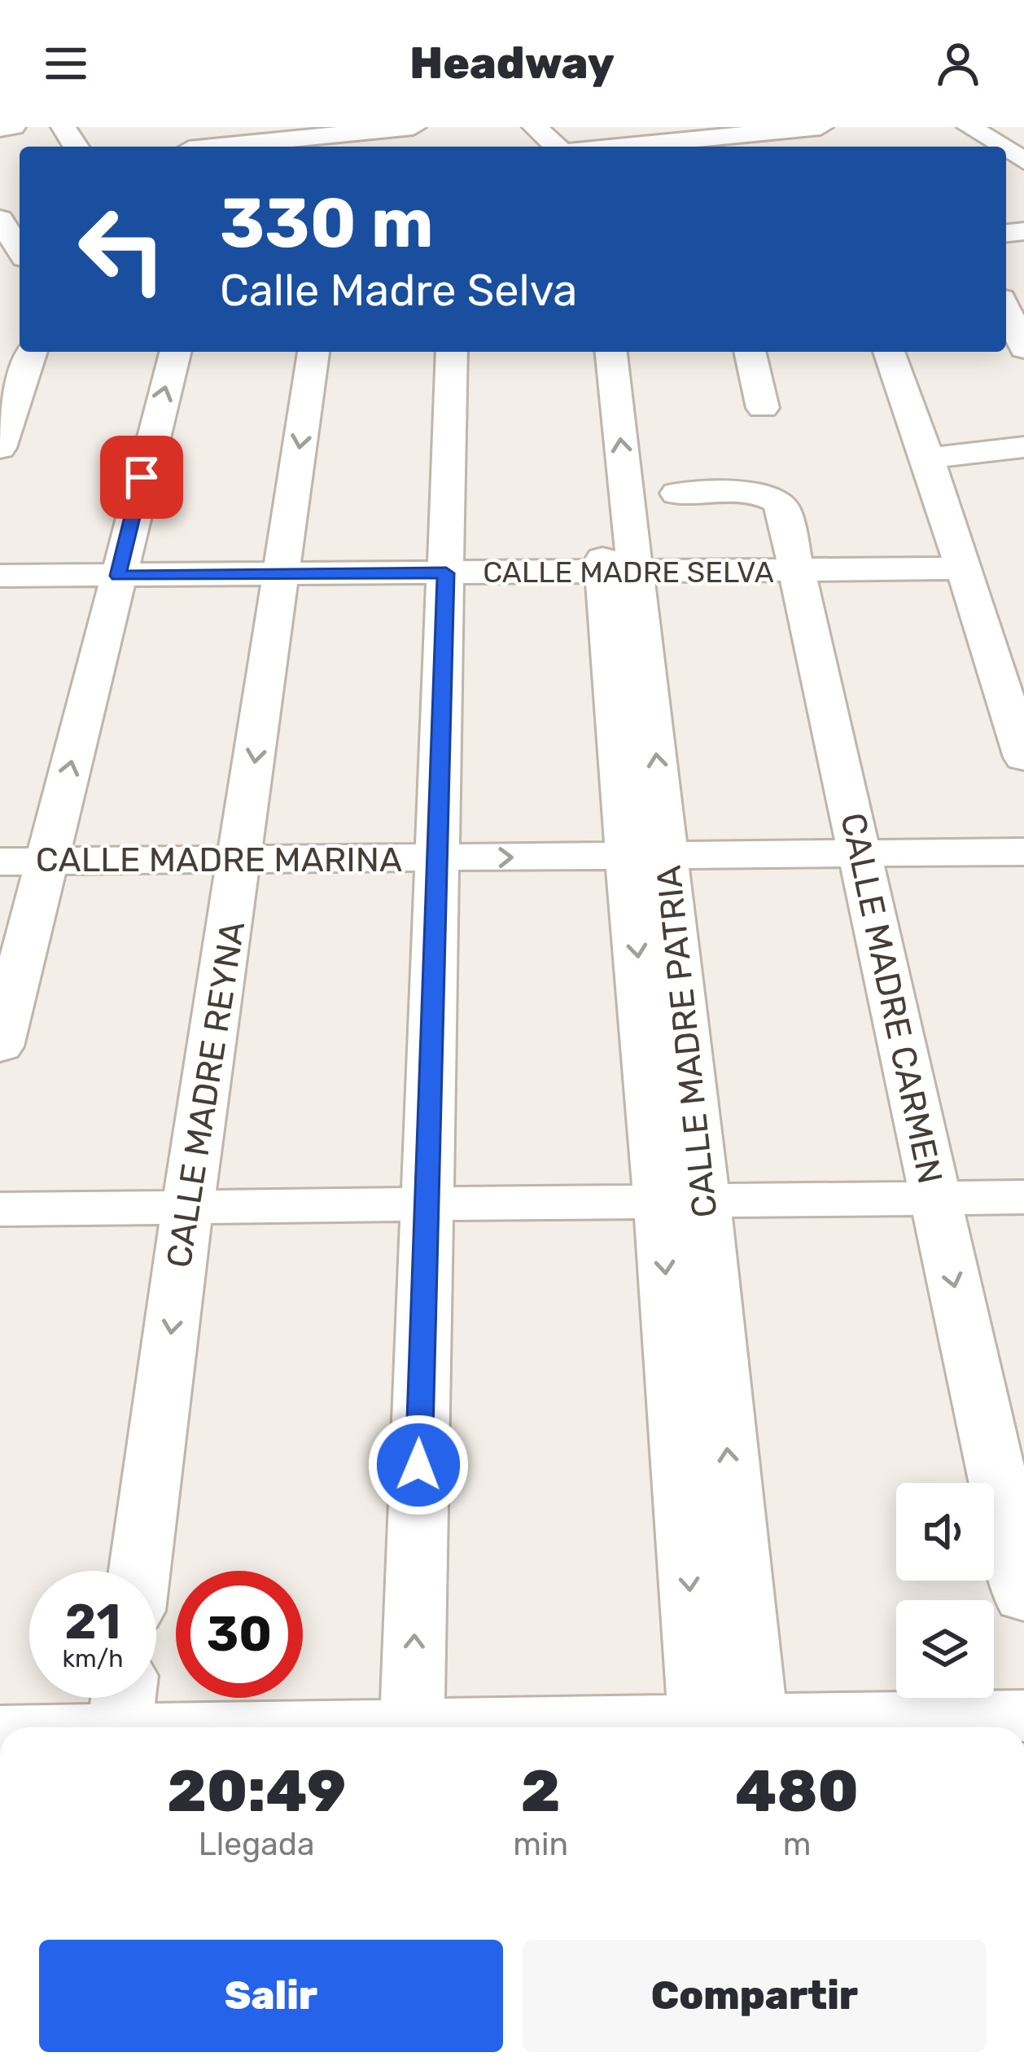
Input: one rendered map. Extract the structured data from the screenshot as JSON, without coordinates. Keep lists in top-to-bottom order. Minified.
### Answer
{"streets":{"street":["CALLE MADRE SELVA","CALLE MADRE MARINA","CALLE MADRE CARMEN","CALLE MADRE PATRIA","CALLE MADRE REYNA"]},"crossings":[["CALLE MADRE SELVA","CALLE MADRE CARMEN"],["CALLE MADRE SELVA","CALLE MADRE PATRIA"],["CALLE MADRE SELVA","CALLE MADRE REYNA"],["CALLE MADRE MARINA","CALLE MADRE CARMEN"],["CALLE MADRE MARINA","CALLE MADRE PATRIA"],["CALLE MADRE MARINA","CALLE MADRE REYNA"]],"page":{"header":"Headway","turn":["330 m","Calle Madre Selva"],"speed":"21 km/h","limit":"30","eta":["20:49","Llegada","2","min","480","m"],"buttons":["Salir","Compartir"]}}
